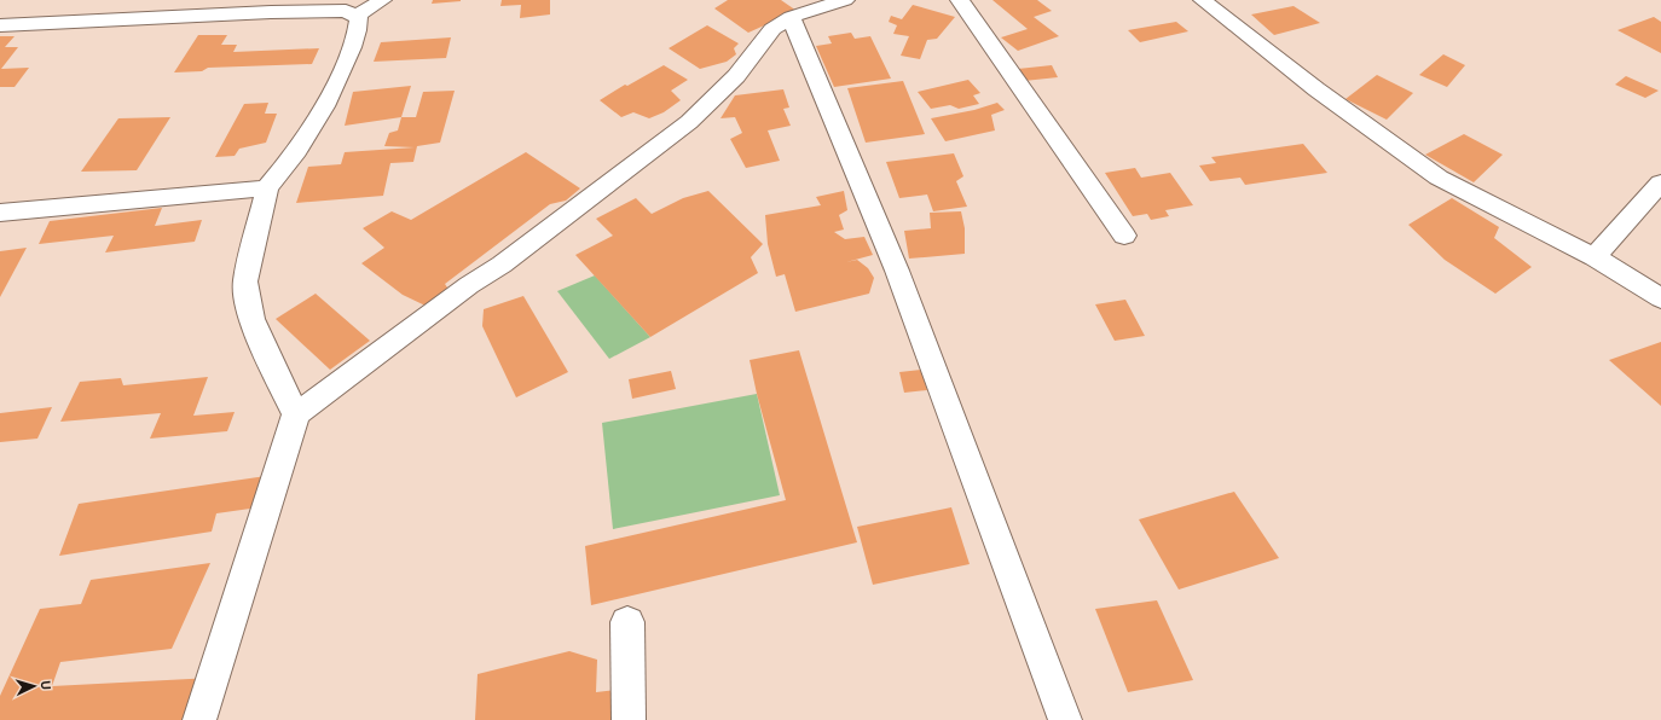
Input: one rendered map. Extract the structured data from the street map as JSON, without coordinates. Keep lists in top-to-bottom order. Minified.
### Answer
{"north":"right"}
